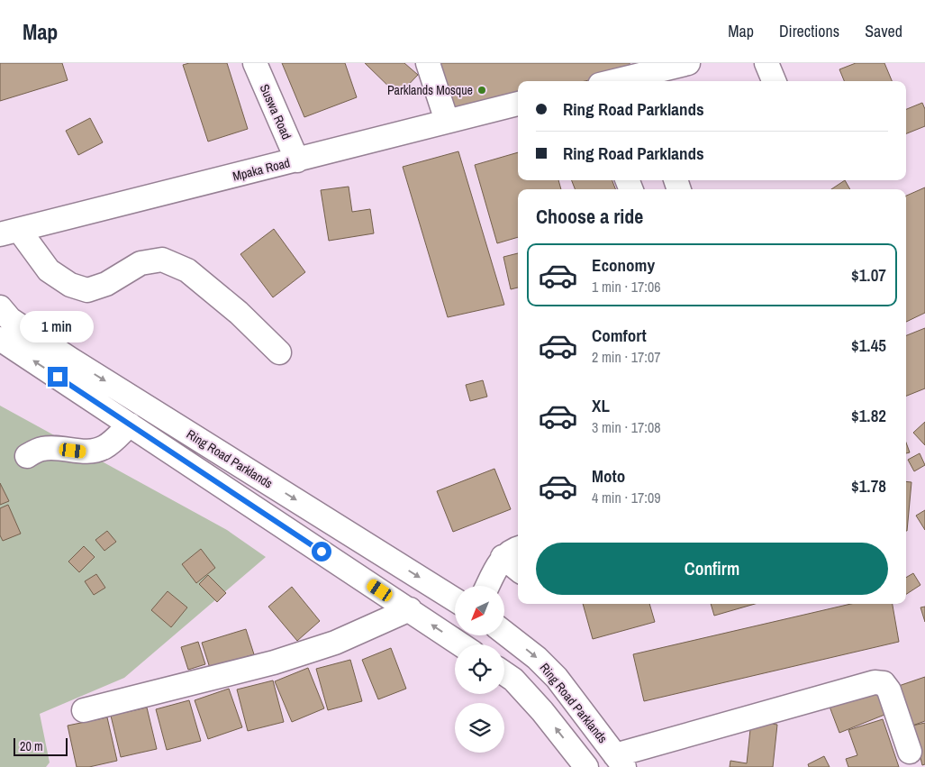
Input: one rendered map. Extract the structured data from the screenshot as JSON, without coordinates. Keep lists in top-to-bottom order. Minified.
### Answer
{"streets":{"street":["Suswa Road","Mpaka Road","Ring Road Parklands"]},"crossings":[["Suswa Road","Mpaka Road"]],"places":["Parklands Mosque"],"scale_bar":"20 m","north":"bottom left","page":{"header":"Map","nav":["Map","Directions","Saved"],"banner":["Ring Road Parklands","Ring Road Parklands"],"heading":"Choose a ride","list":[{"name":"Economy","note":"1 min · 17:06","value":"$1.07"},{"name":"Comfort","note":"2 min · 17:07","value":"$1.45"},{"name":"XL","note":"3 min · 17:08","value":"$1.82"},{"name":"Moto","note":"4 min · 17:09","value":"$1.78"}],"bubble":"1 min","buttons":"Confirm","scale":"20 m"}}
